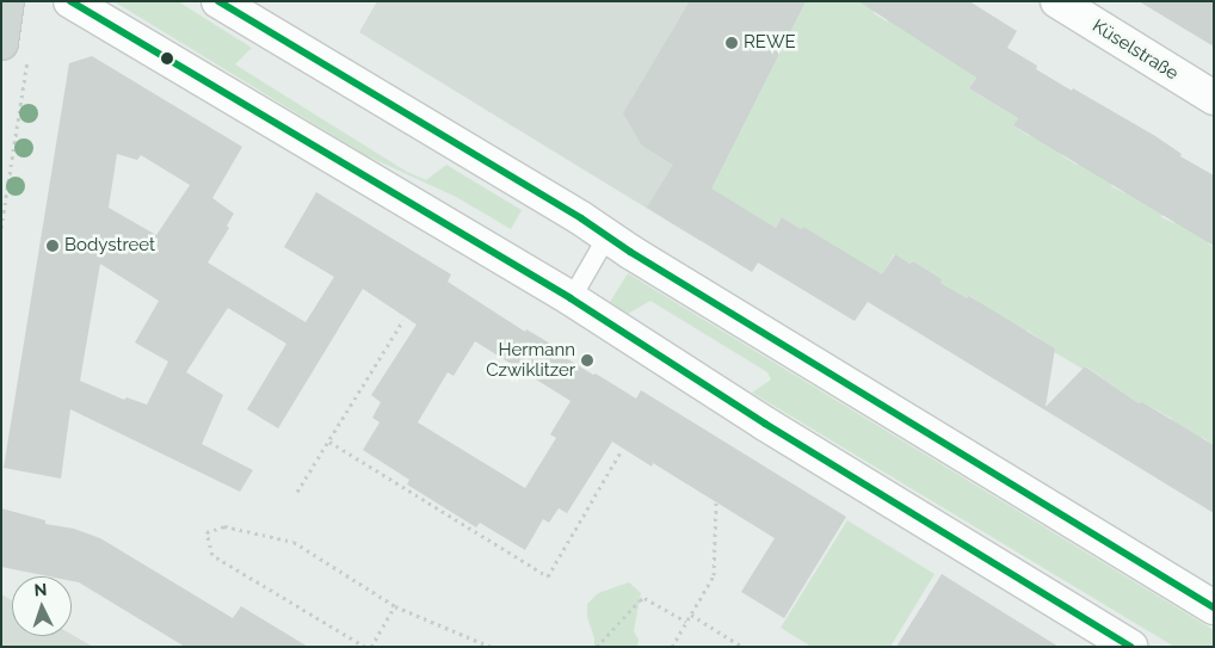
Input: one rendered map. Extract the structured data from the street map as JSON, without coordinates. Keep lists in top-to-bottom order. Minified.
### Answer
{"streets":{"street":["Küselstraße"]},"places":["REWE","Bodystreet","Hermann Czwiklitzer"],"north":"top"}
